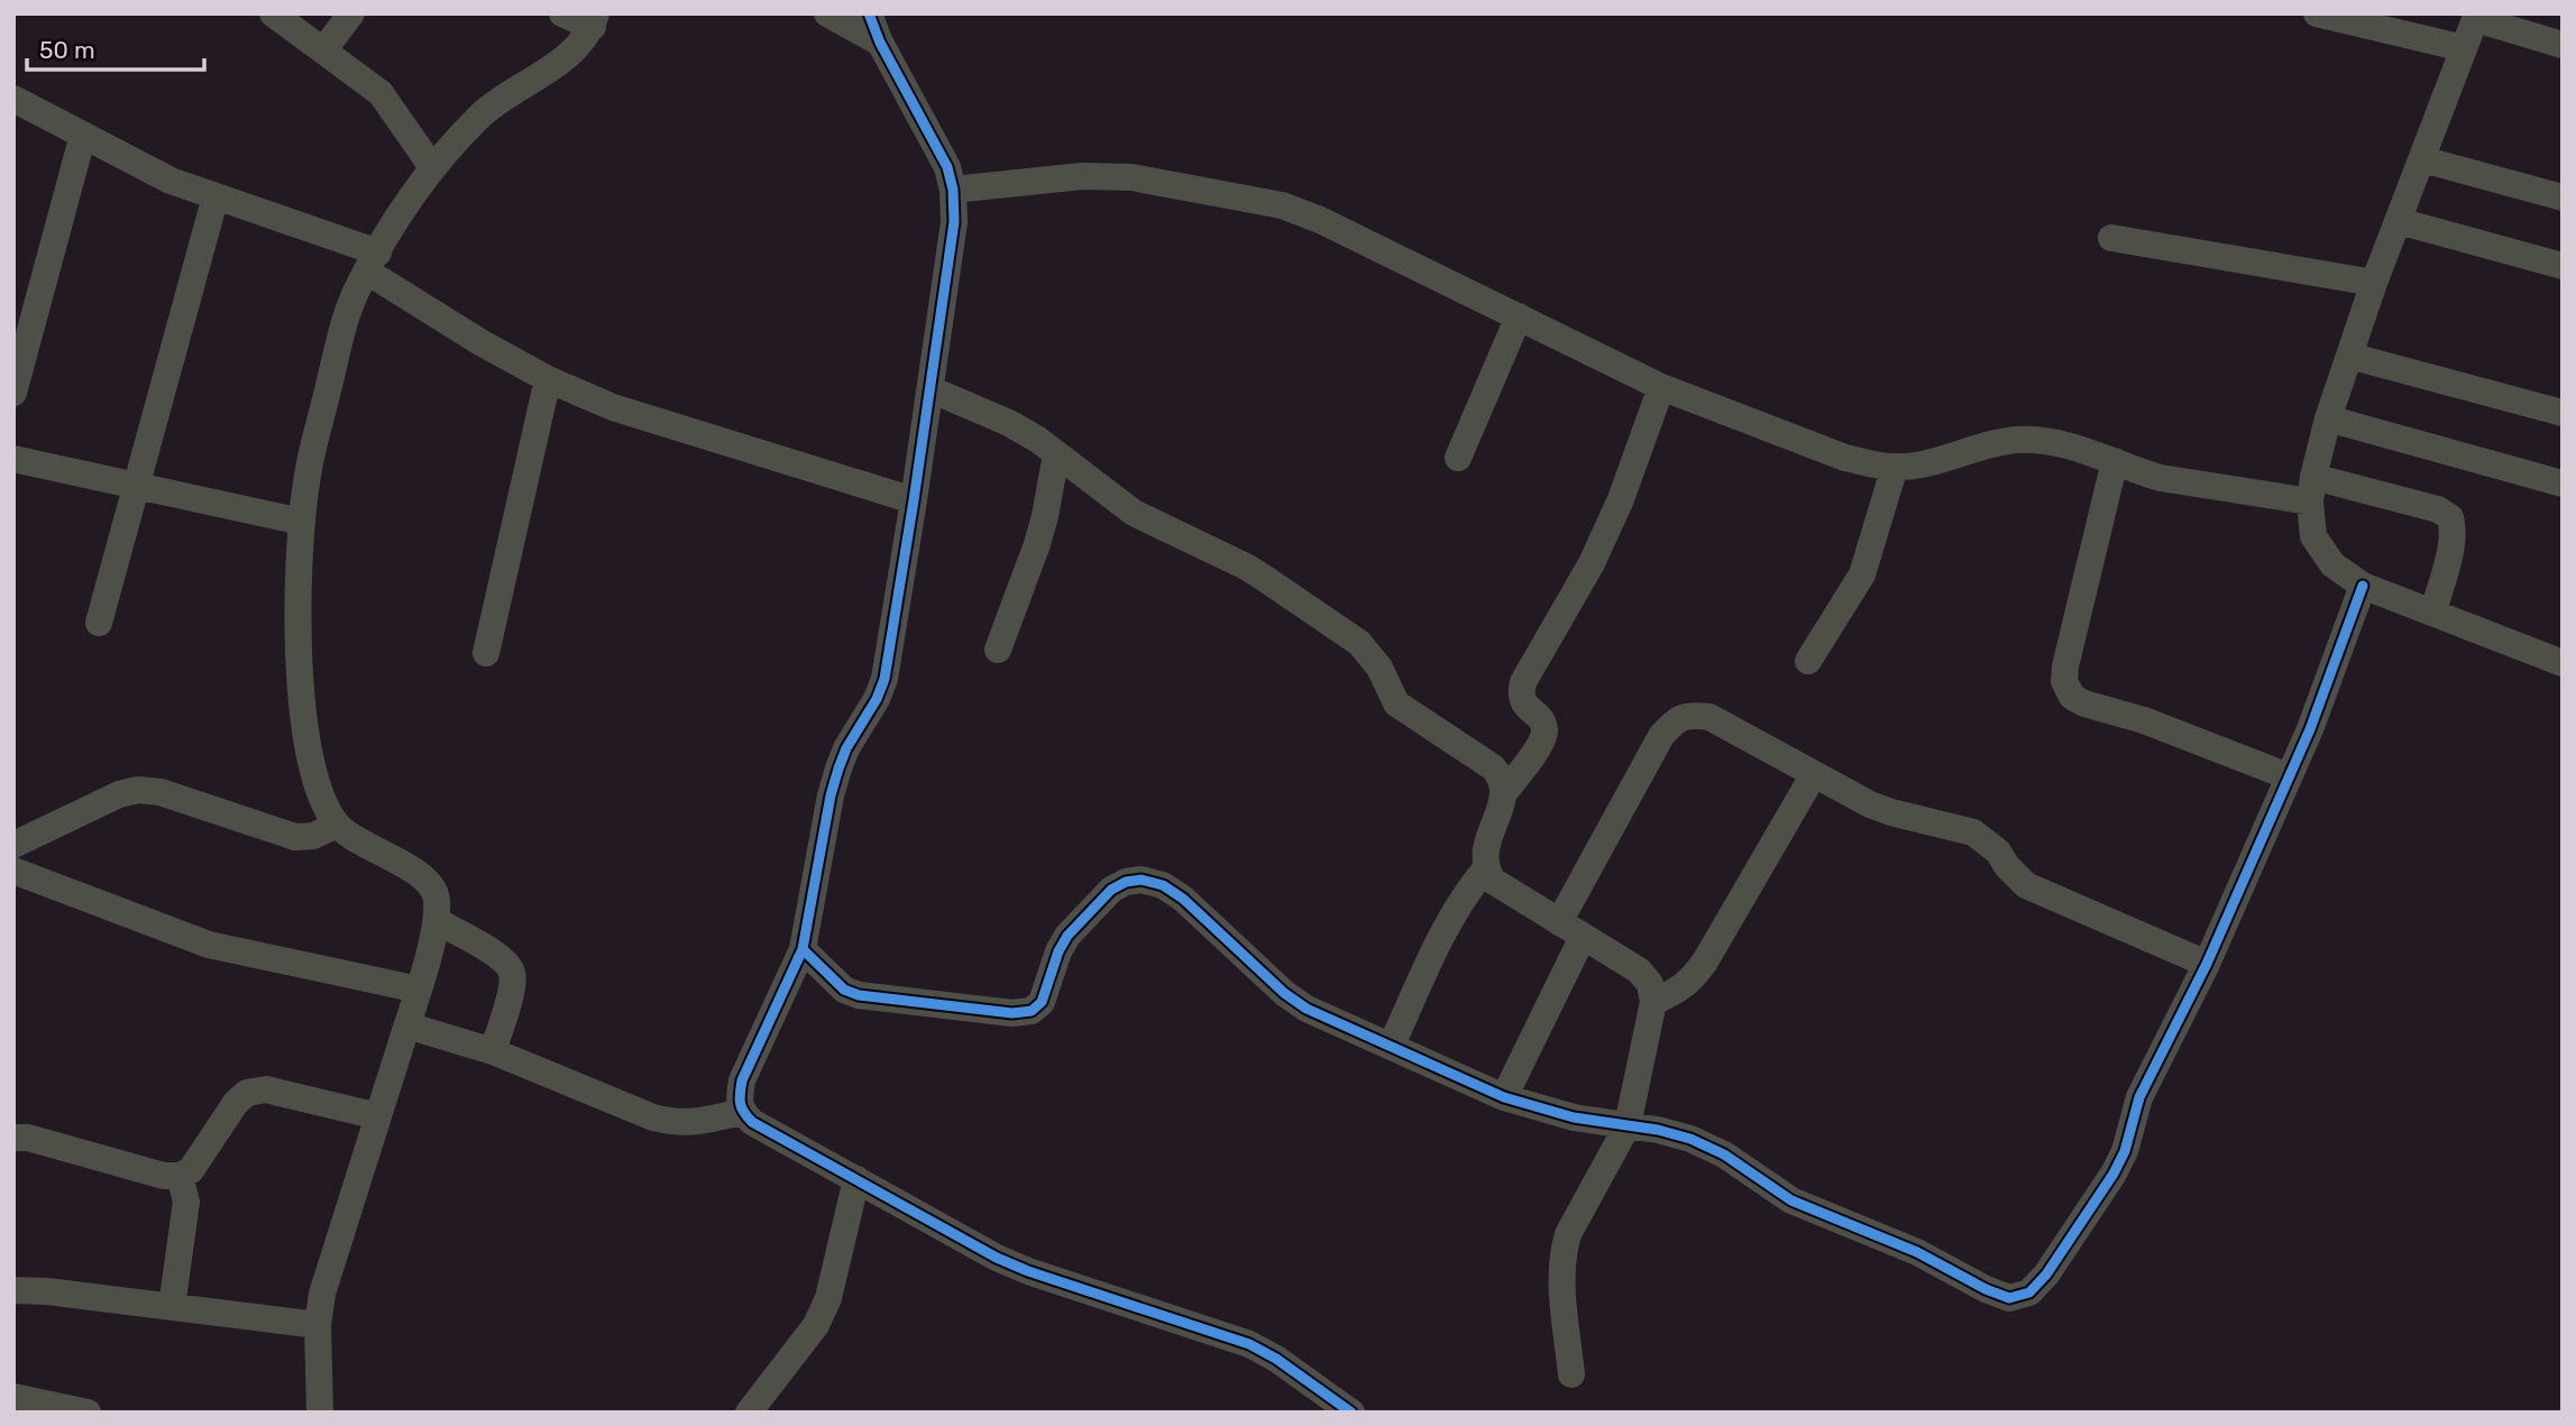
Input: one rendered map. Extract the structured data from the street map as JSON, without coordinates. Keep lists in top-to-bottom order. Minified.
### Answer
{"scale_bar":"50 m"}
